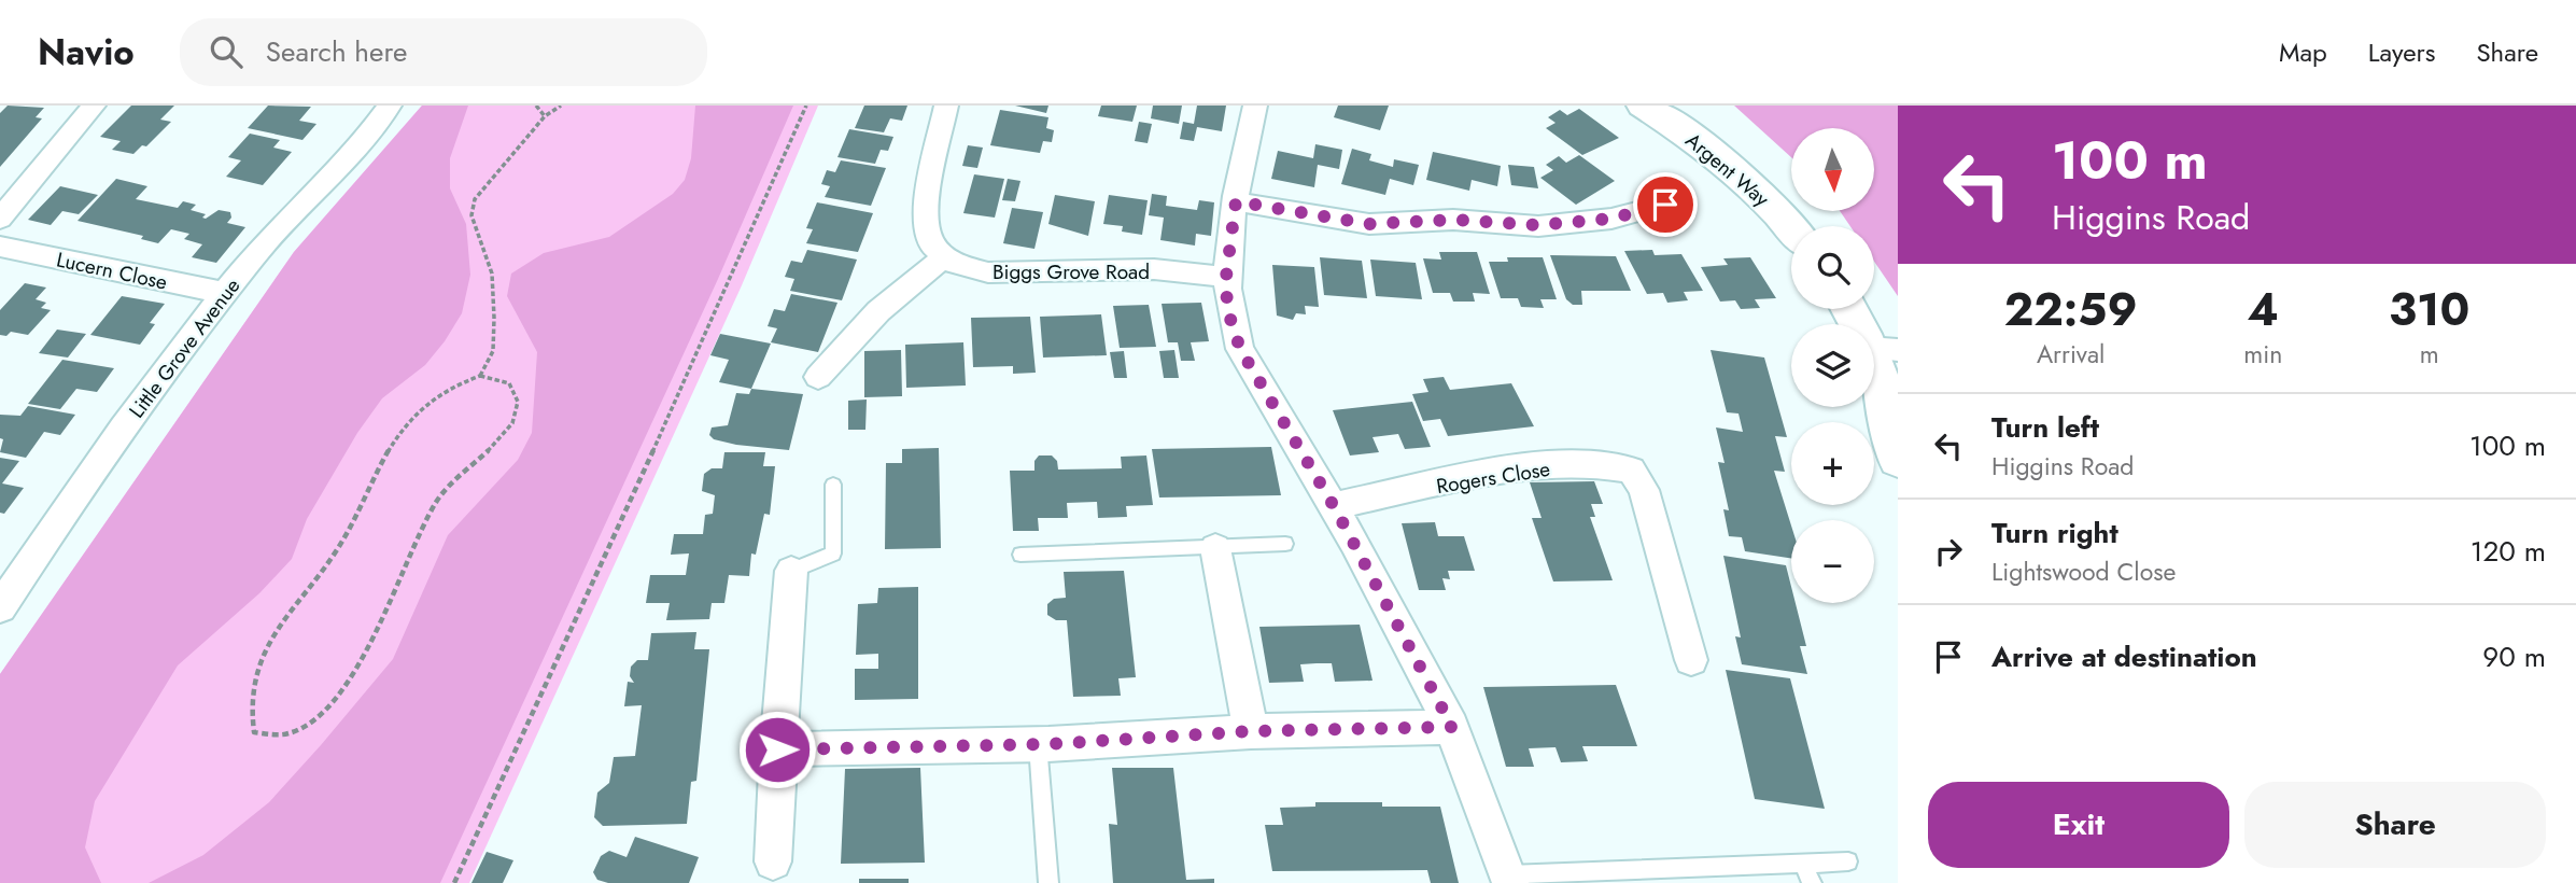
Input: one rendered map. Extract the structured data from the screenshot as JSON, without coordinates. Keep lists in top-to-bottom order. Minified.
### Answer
{"streets":{"street":["Argent Way","Lucern Close","Biggs Grove Road","Little Grove Avenue","Rogers Close"]},"crossings":[["Lucern Close","Little Grove Avenue"]],"north":"bottom","page":{"header":"Navio","search":"Search here","nav":["Map","Layers","Share"],"turn":["100 m","Higgins Road"],"map_buttons":["+","−"],"eta":["22:59","Arrival","4","min","310","m"],"list":[{"name":"Turn left","note":"Higgins Road","value":"100 m"},{"name":"Turn right","note":"Lightswood Close","value":"120 m"},{"name":"Arrive at destination","value":"90 m"}],"buttons":["Exit","Share"]}}
